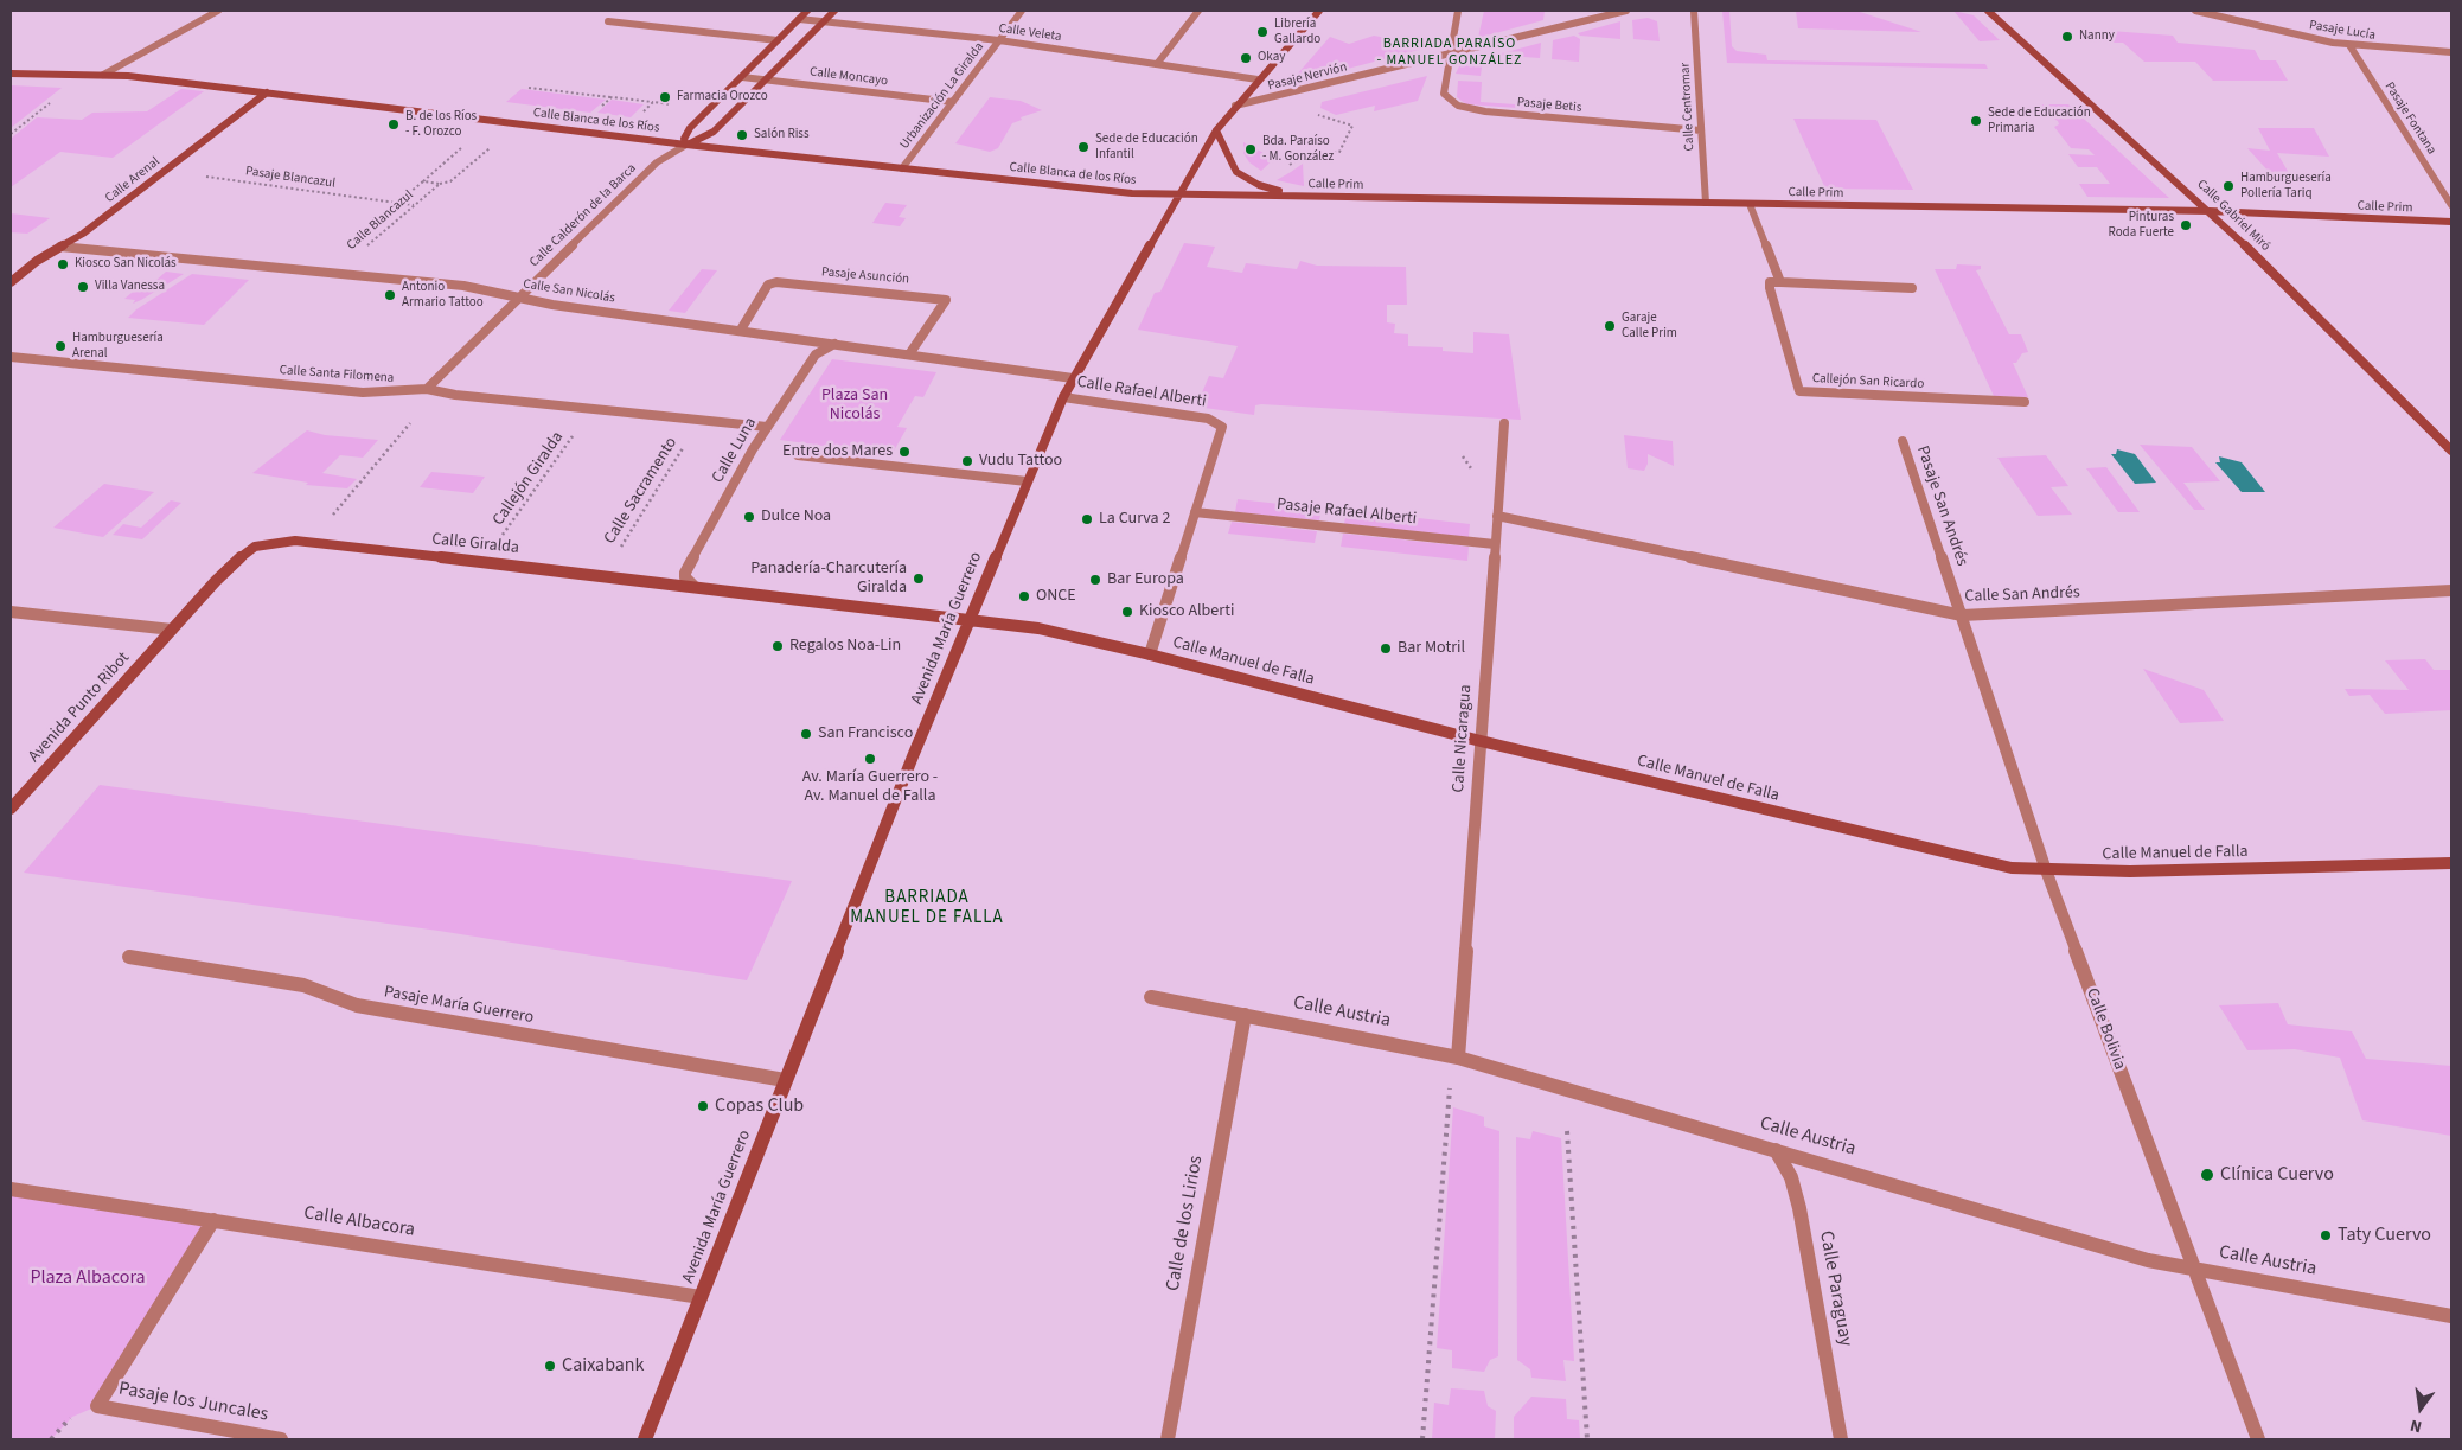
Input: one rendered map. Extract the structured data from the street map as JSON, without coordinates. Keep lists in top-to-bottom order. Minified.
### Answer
{"streets":{"main road":["Calle Blanca de los Ríos","Calle Arenal","Calle Prim","Calle Calderón de la Barca","Calle Gabriel Miró","Calle Giralda","Avenida María Guerrero","Calle Manuel de Falla","Avenida Punto Ribot"],"street":["Pasaje Lucía","Calle Veleta","Calle Moncayo","Pasaje Nervión","Urbanización La Giralda","Pasaje Betis","Calle Centromar","Pasaje Fontana","Pasaje Asunción","Calle San Nicolás","Calle Santa Filomena","Callejón San Ricardo","Calle Rafael Alberti","Calle Luna","Pasaje San Andrés","Pasaje Rafael Alberti","Calle San Andrés","Calle Nicaragua","Pasaje María Guerrero","Calle Austria","Calle Bolivia","Calle Albacora","Calle de los Lirios","Calle Paraguay","Pasaje los Juncales"],"path":["Pasaje Blancazul","Calle Blancazul","Callejón Giralda","Calle Sacramento"]},"crossings":[["Pasaje Lucía","Pasaje Fontana"],["Calle Veleta","Urbanización La Giralda"],["Calle Veleta","Calle Calderón de la Barca"],["Calle Veleta","Avenida María Guerrero"],["Calle Moncayo","Urbanización La Giralda"],["Calle Moncayo","Calle Calderón de la Barca"],["Pasaje Nervión","Pasaje Betis"],["Pasaje Nervión","Avenida María Guerrero"],["Urbanización La Giralda","Calle Blanca de los Ríos"],["Pasaje Betis","Calle Centromar"],["Calle Centromar","Calle Prim"],["Calle Blanca de los Ríos","Calle Arenal"],["Calle Blanca de los Ríos","Calle Prim"],["Calle Blanca de los Ríos","Calle Calderón de la Barca"],["Calle Blanca de los Ríos","Calle Blancazul"],["Calle Blanca de los Ríos","Avenida María Guerrero"],["Pasaje Blancazul","Calle Arenal"],["Pasaje Blancazul","Calle Blancazul"],["Calle Arenal","Calle San Nicolás"],["Calle Prim","Calle Gabriel Miró"],["Calle Prim","Avenida María Guerrero"],["Calle Calderón de la Barca","Calle San Nicolás"],["Calle Calderón de la Barca","Calle Santa Filomena"],["Calle Blancazul","Calle San Nicolás"],["Pasaje Asunción","Calle San Nicolás"],["Calle San Nicolás","Calle Luna"],["Calle San Nicolás","Avenida María Guerrero"],["Calle Santa Filomena","Calle Luna"],["Calle Santa Filomena","Callejón Giralda"],["Calle Santa Filomena","Calle Sacramento"],["Calle Rafael Alberti","Pasaje Rafael Alberti"],["Calle Rafael Alberti","Avenida María Guerrero"],["Calle Rafael Alberti","Calle Manuel de Falla"],["Calle Luna","Calle Giralda"],["Callejón Giralda","Calle Giralda"],["Calle Sacramento","Calle Giralda"],["Pasaje San Andrés","Calle San Andrés"],["Pasaje San Andrés","Calle Bolivia"],["Pasaje Rafael Alberti","Calle Nicaragua"],["Calle Giralda","Avenida María Guerrero"],["Calle Giralda","Calle Manuel de Falla"],["Calle Giralda","Avenida Punto Ribot"],["Calle San Andrés","Calle Nicaragua"],["Calle San Andrés","Calle Bolivia"],["Avenida María Guerrero","Calle Manuel de Falla"],["Avenida María Guerrero","Pasaje María Guerrero"],["Avenida María Guerrero","Calle Albacora"],["Calle Manuel de Falla","Calle Nicaragua"],["Calle Manuel de Falla","Calle Bolivia"],["Calle Nicaragua","Calle Austria"],["Calle Austria","Calle Bolivia"],["Calle Austria","Calle de los Lirios"],["Calle Austria","Calle Paraguay"],["Calle Albacora","Pasaje los Juncales"]],"districts":["BARRIADA PARAÍSO - MANUEL GONZÁLEZ","BARRIADA MANUEL DE FALLA"],"parks":["Plaza San Nicolás","Plaza Albacora"],"places":["Librería Gallardo","Nanny","Okay","Farmacia Orozco","Sede de Educación Primaria","B. de los Ríos - F. Orozco","Salón Riss","Sede de Educación Infantil","Bda. Paraíso - M. González","Hamburguesería Pollería Tariq","Pinturas Roda Fuerte","Kiosco San Nicolás","Villa Vanessa","Antonio Armario Tattoo","Garaje Calle Prim","Hamburguesería Arenal","Entre dos Mares","Vudu Tattoo","Dulce Noa","La Curva 2","Panadería-Charcutería Giralda","Bar Europa","ONCE","Kiosco Alberti","Regalos Noa-Lin","Bar Motril","San Francisco","Av. María Guerrero - Av. Manuel de Falla","Copas Club","Clínica Cuervo","Taty Cuervo","Caixabank"],"north":"bottom"}
